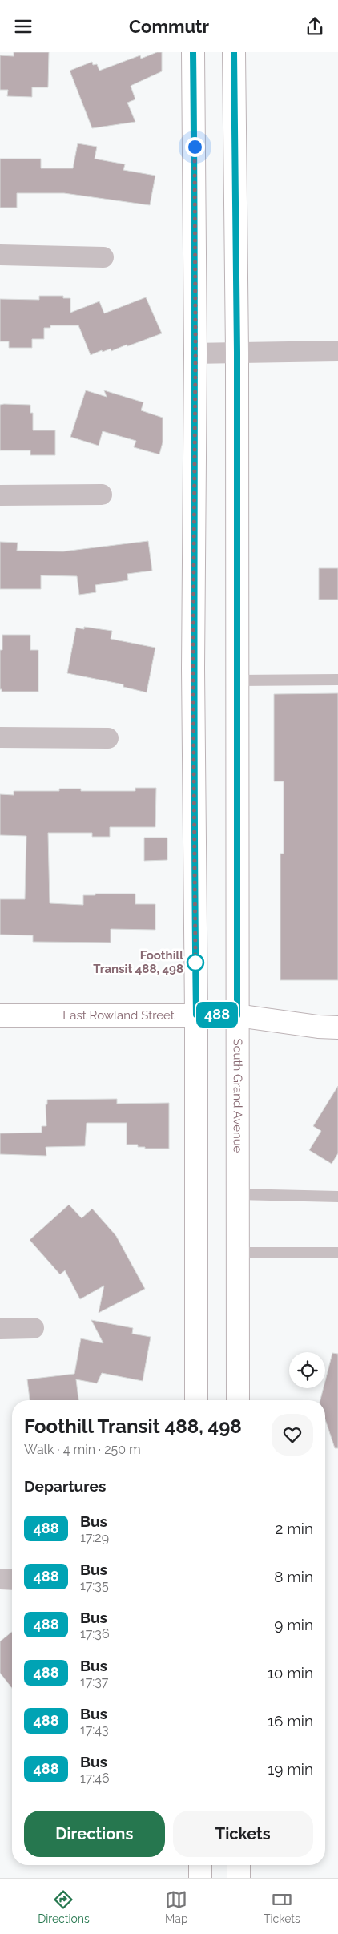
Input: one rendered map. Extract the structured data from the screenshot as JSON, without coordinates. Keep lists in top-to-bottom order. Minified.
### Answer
{"streets":{"main road":["East Rowland Street","South Grand Avenue"]},"crossings":[["East Rowland Street","South Grand Avenue"]],"places":["Foothill Transit 488, 498"],"lines":["bus line 488"],"page":{"header":"Commutr","on_map":"488","heading":[["Foothill Transit 488, 498","Walk · 4 min · 250 m"],"Departures"],"list":[{"mark":"488","name":"Bus","note":"17:29","value":"2 min"},{"mark":"488","name":"Bus","note":"17:35","value":"8 min"},{"mark":"488","name":"Bus","note":"17:36","value":"9 min"},{"mark":"488","name":"Bus","note":"17:37","value":"10 min"},{"mark":"488","name":"Bus","note":"17:43","value":"16 min"},{"mark":"488","name":"Bus","note":"17:46","value":"19 min"}],"buttons":["Directions","Tickets"],"tabs":["Directions","Map","Tickets"]}}
